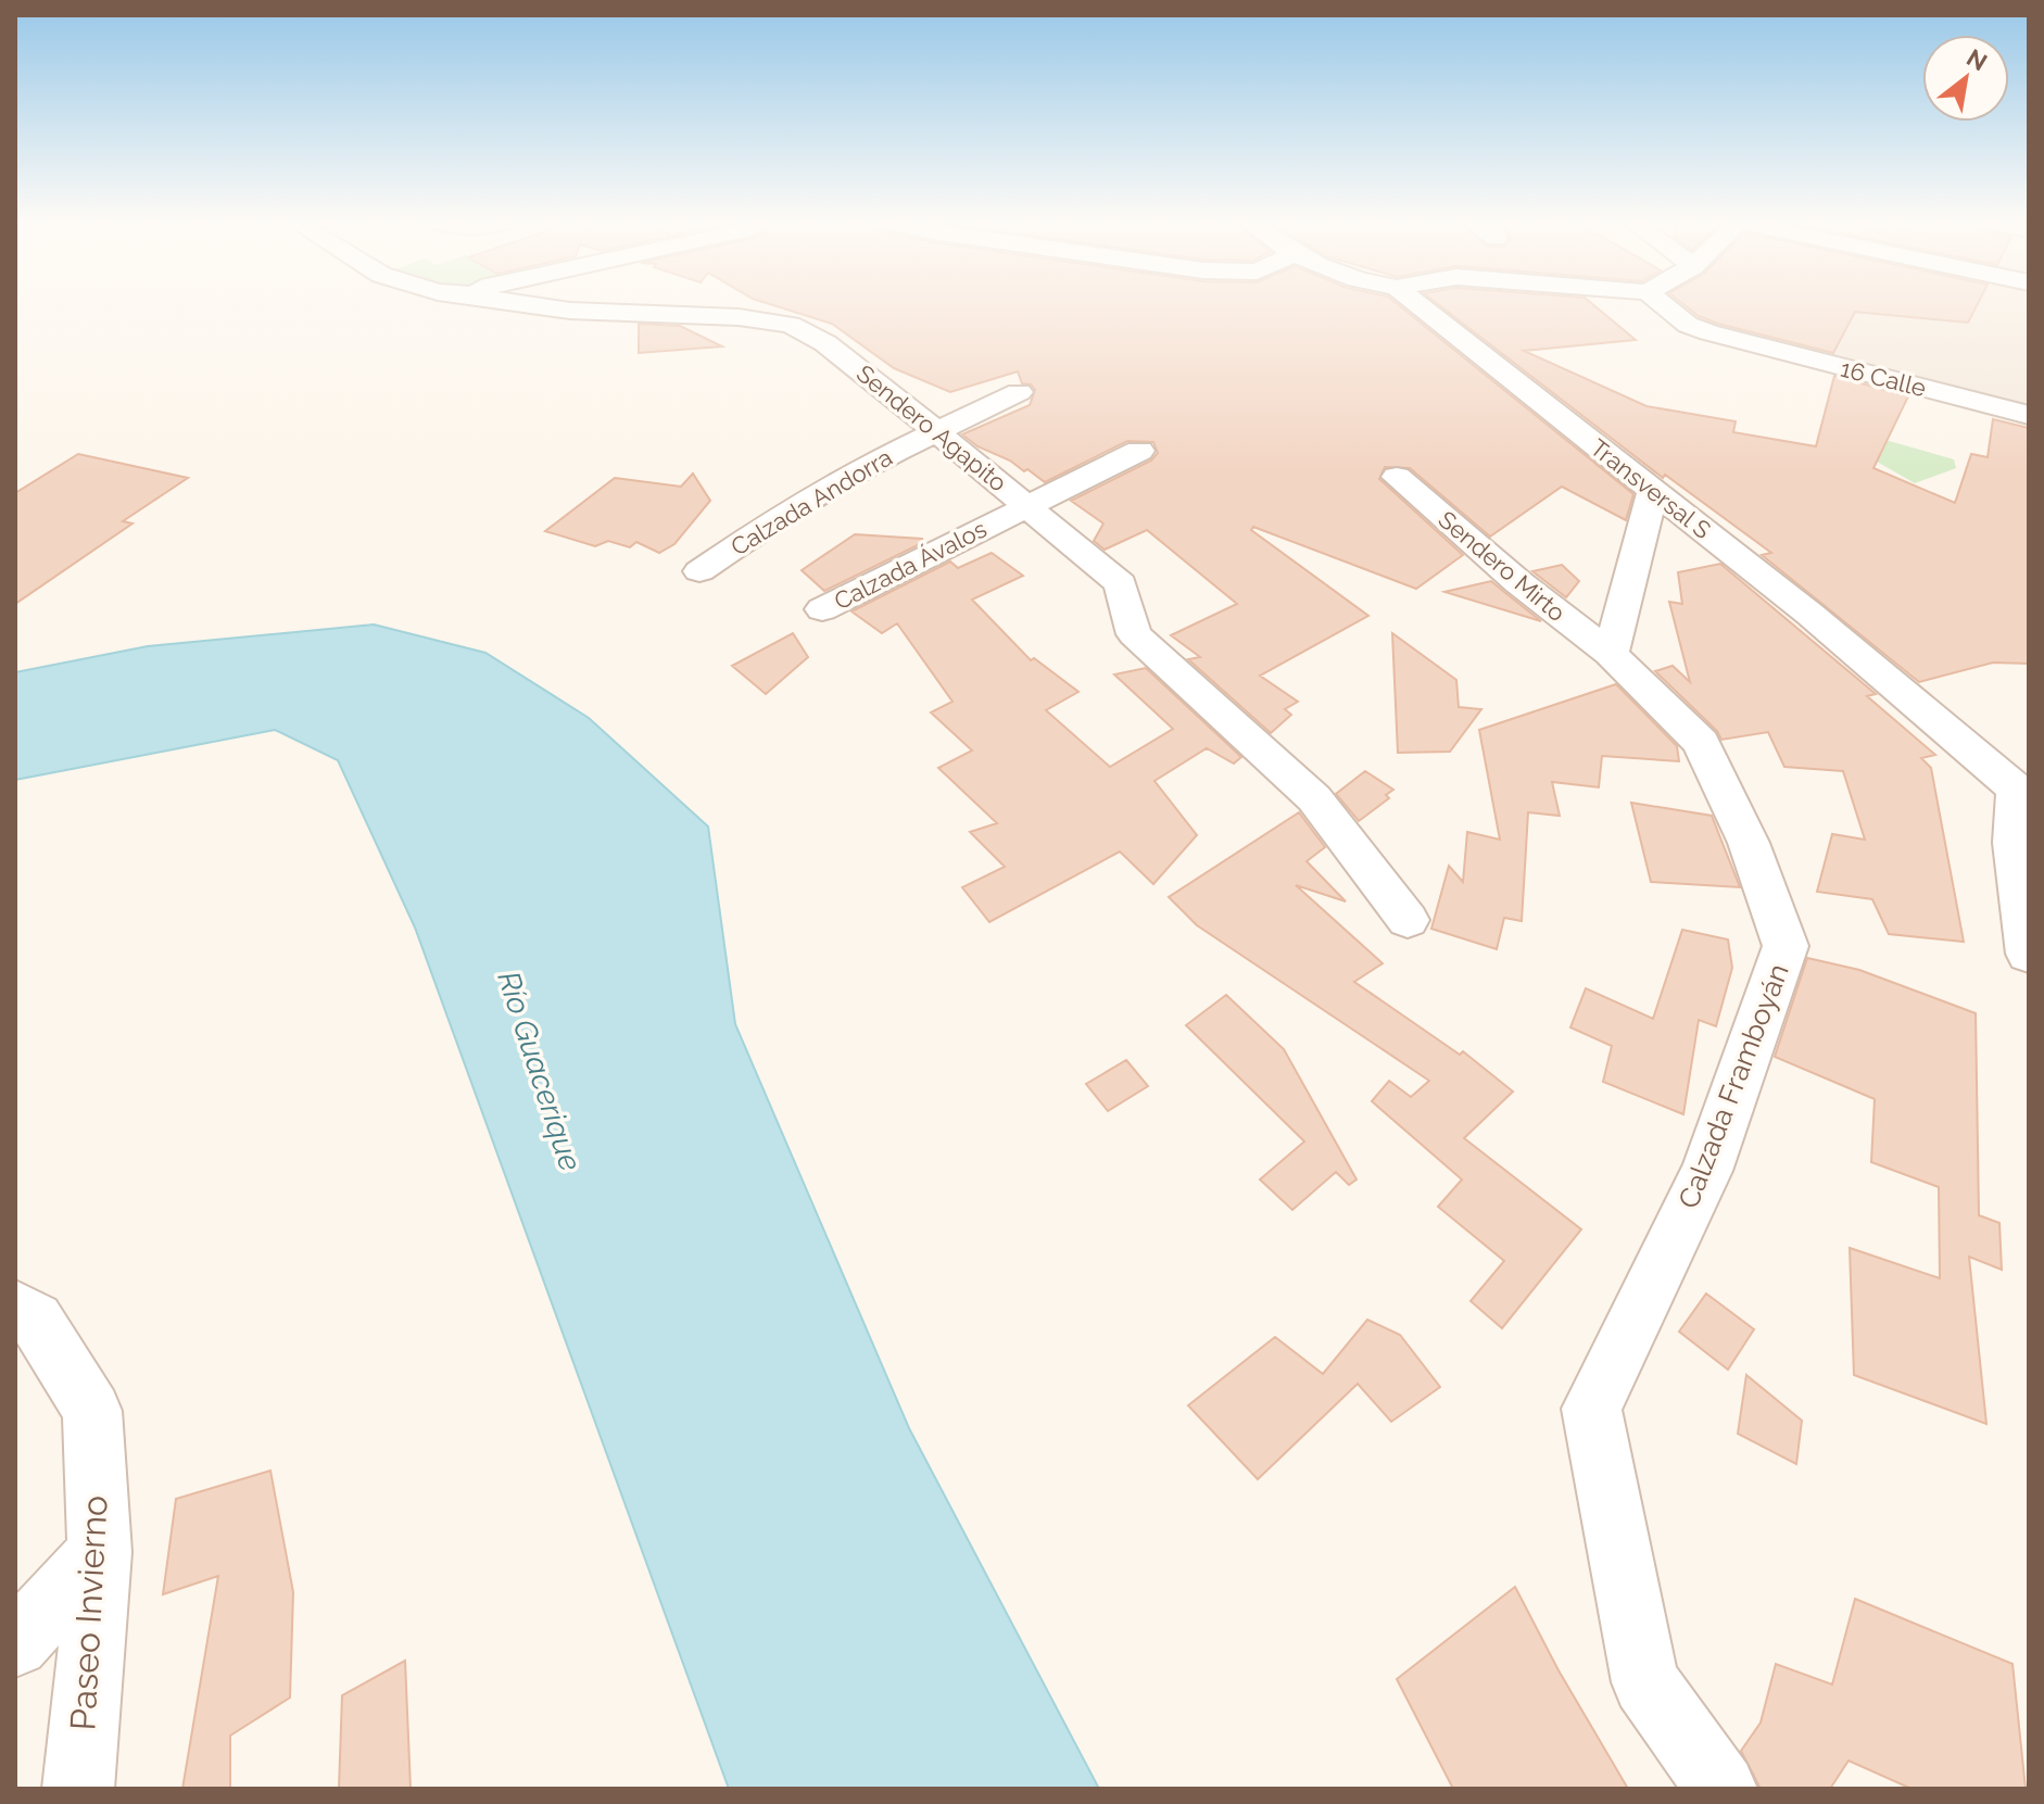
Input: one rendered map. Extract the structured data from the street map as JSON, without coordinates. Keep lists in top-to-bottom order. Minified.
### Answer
{"streets":{"street":["16 Calle","Sendero Agapito","Transversal S","Calzada Andorra","Calzada Ávalos","Sendero Mirto","Calzada Framboyán","Paseo Invierno"]},"crossings":[["Sendero Agapito","Calzada Andorra"],["Sendero Agapito","Calzada Ávalos"],["Sendero Mirto","Calzada Framboyán"]],"water":["Río Guacerique"],"north":"top right"}
